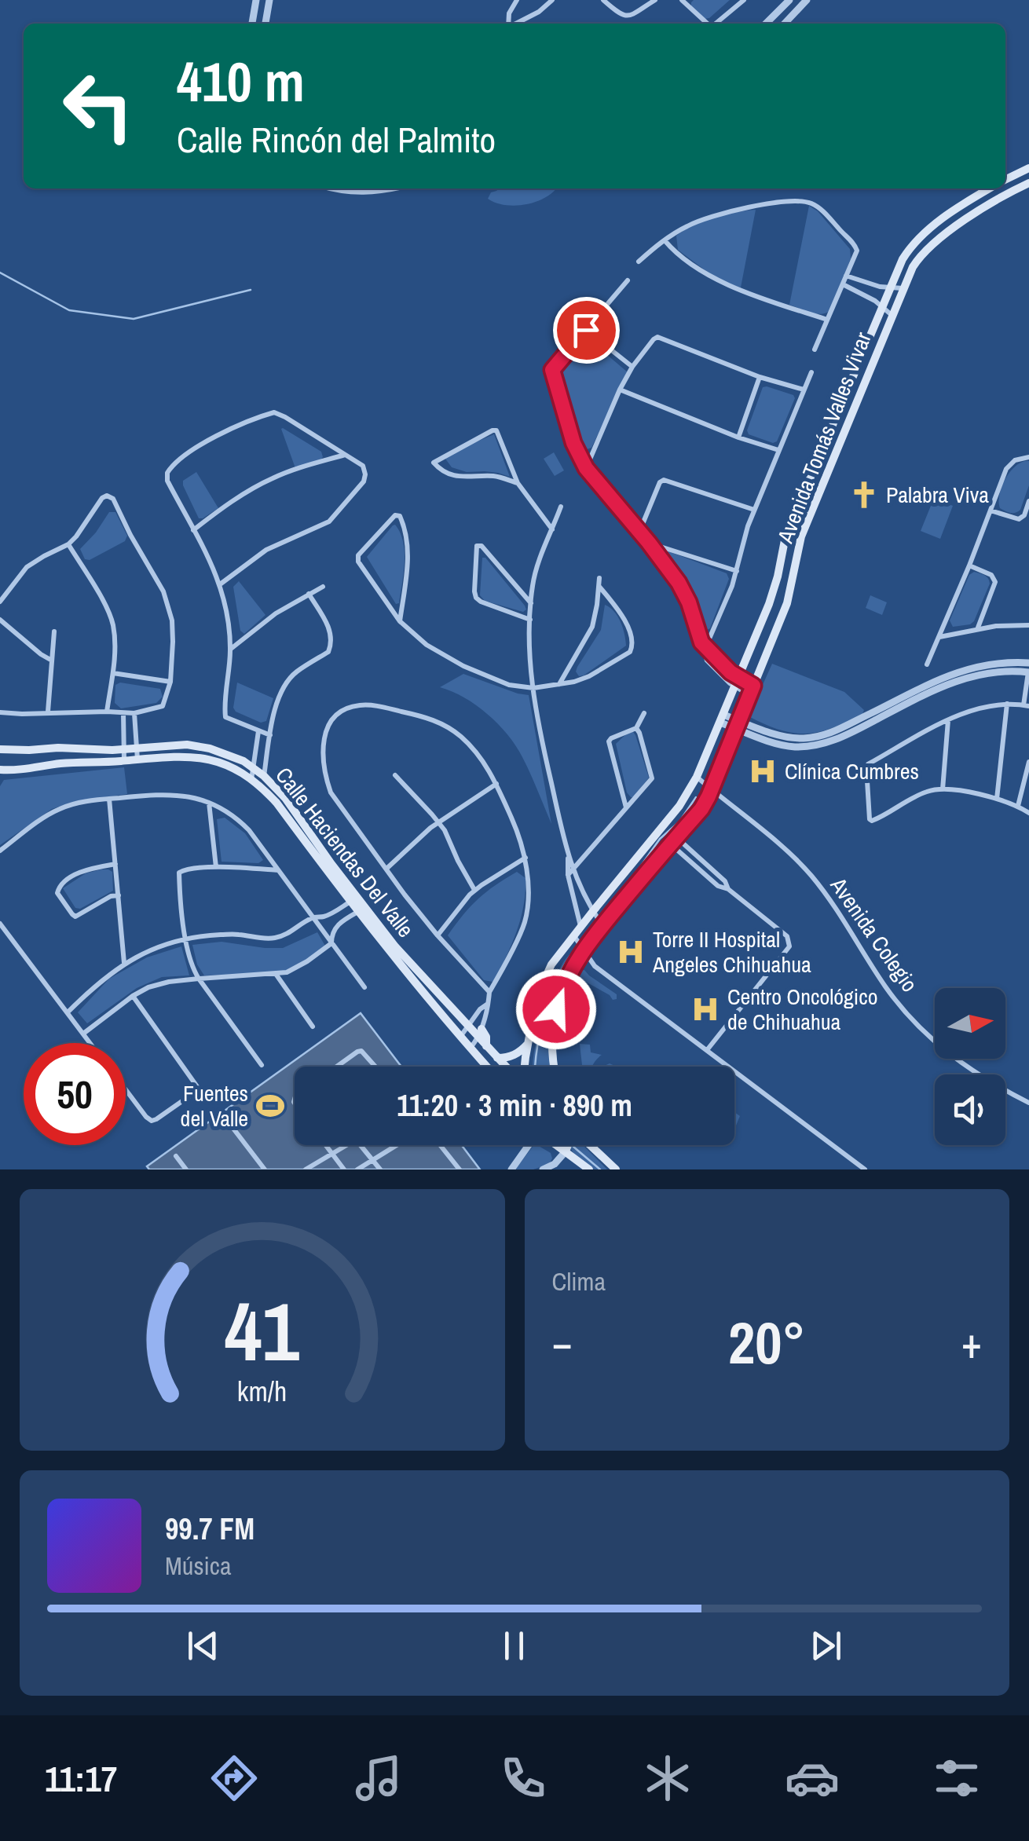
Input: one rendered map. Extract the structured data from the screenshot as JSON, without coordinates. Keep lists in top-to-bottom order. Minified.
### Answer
{"streets":{"main road":["Avenida Tomás Valles Vivar","Calle Haciendas Del Valle"],"street":["Avenida Colegio"]},"crossings":[["Avenida Tomás Valles Vivar","Avenida Colegio"]],"places":{"church":["Palabra Viva"],"hospital":["Clínica Cumbres","Torre II Hospital Angeles Chihuahua","Centro Oncológico de Chihuahua"],"sports":["Fuentes del Valle"]},"north":"right","page":{"turn":["410 m","Calle Rincón del Palmito"],"limit":"50","trip":"11:20 · 3 min · 890 m","tile":"Clima","heat":["−","20°","+"],"song":["99.7 FM","Música"],"tabs":"11:17","gauge":["41","km/h"]}}
